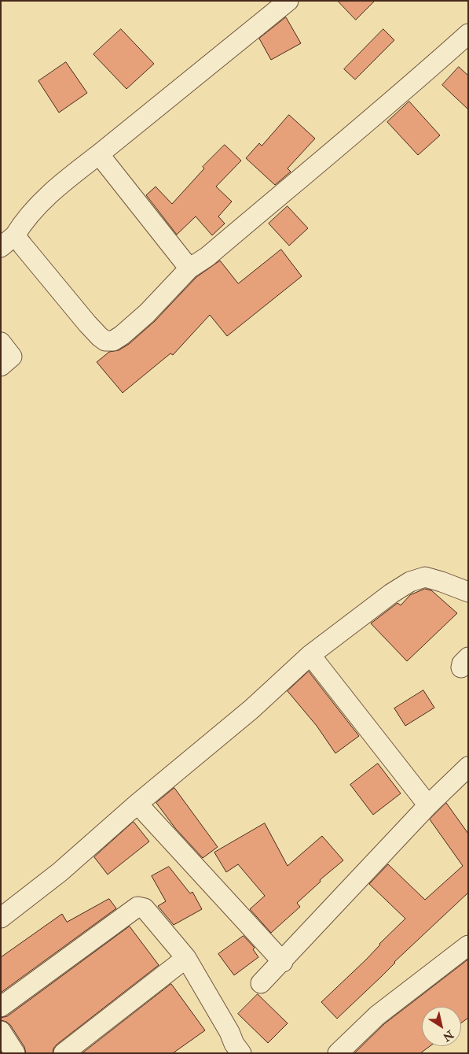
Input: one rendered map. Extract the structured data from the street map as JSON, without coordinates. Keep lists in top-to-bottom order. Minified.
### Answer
{"north":"bottom right"}
